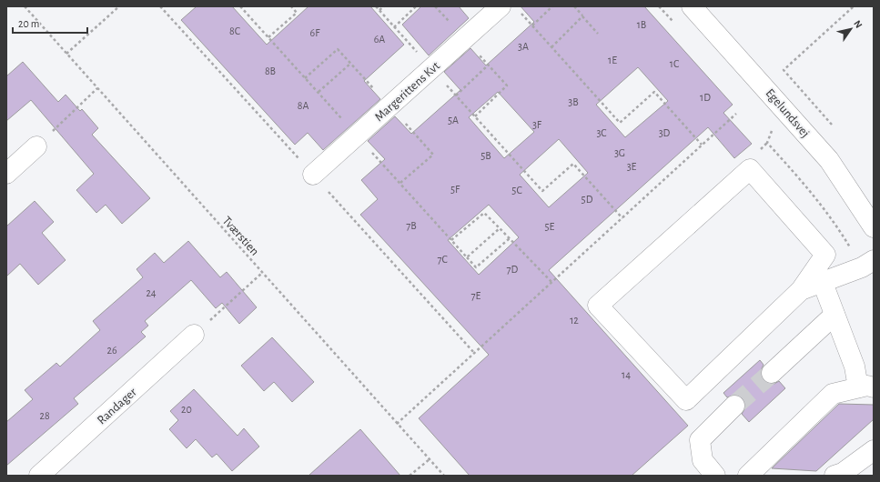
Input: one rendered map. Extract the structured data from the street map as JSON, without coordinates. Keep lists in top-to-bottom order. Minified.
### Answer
{"streets":{"street":["Margerittens Kvt","Egelundsvej","Randager"],"path":["Tværstien"]},"house_numbers":["1B","8C","6F","6A","3A","1E","1C","8B","1D","3B","8A","5A","3F","3C","3D","3G","5B","3E","5F","5C","5D","7B","5E","7C","7D","24","7E","12","26","14","20","28"],"scale_bar":"20 m","north":"top right"}
